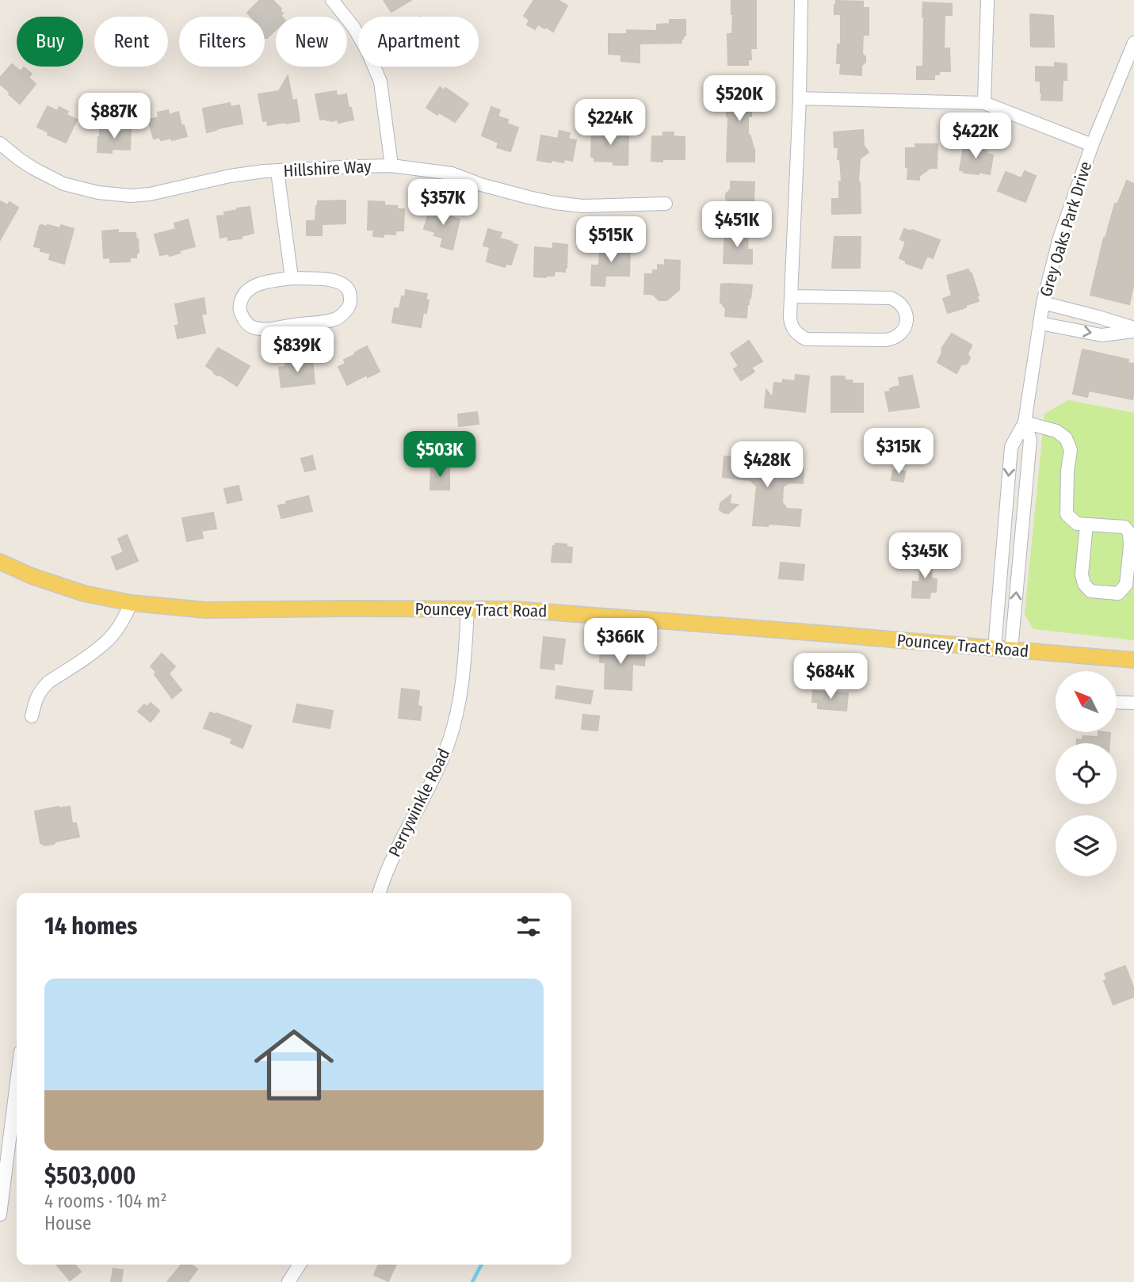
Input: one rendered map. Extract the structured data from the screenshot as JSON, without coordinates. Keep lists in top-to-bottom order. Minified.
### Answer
{"streets":{"main road":["Pouncey Tract Road"],"street":["Hillshire Way","Grey Oaks Park Drive","Perrywinkle Road"]},"crossings":[["Grey Oaks Park Drive","Pouncey Tract Road"],["Pouncey Tract Road","Perrywinkle Road"]],"north":"top left","page":{"chip":["Buy","Rent","Filters","New","Apartment"],"price":["$520K","$887K","$224K","$422K","$357K","$451K","$515K","$839K","$315K","$503K","$428K","$345K","$366K","$684K"],"heading":"14 homes","list":[{"name":"$503,000","note":"4 rooms · 104 m² · House"}]}}
